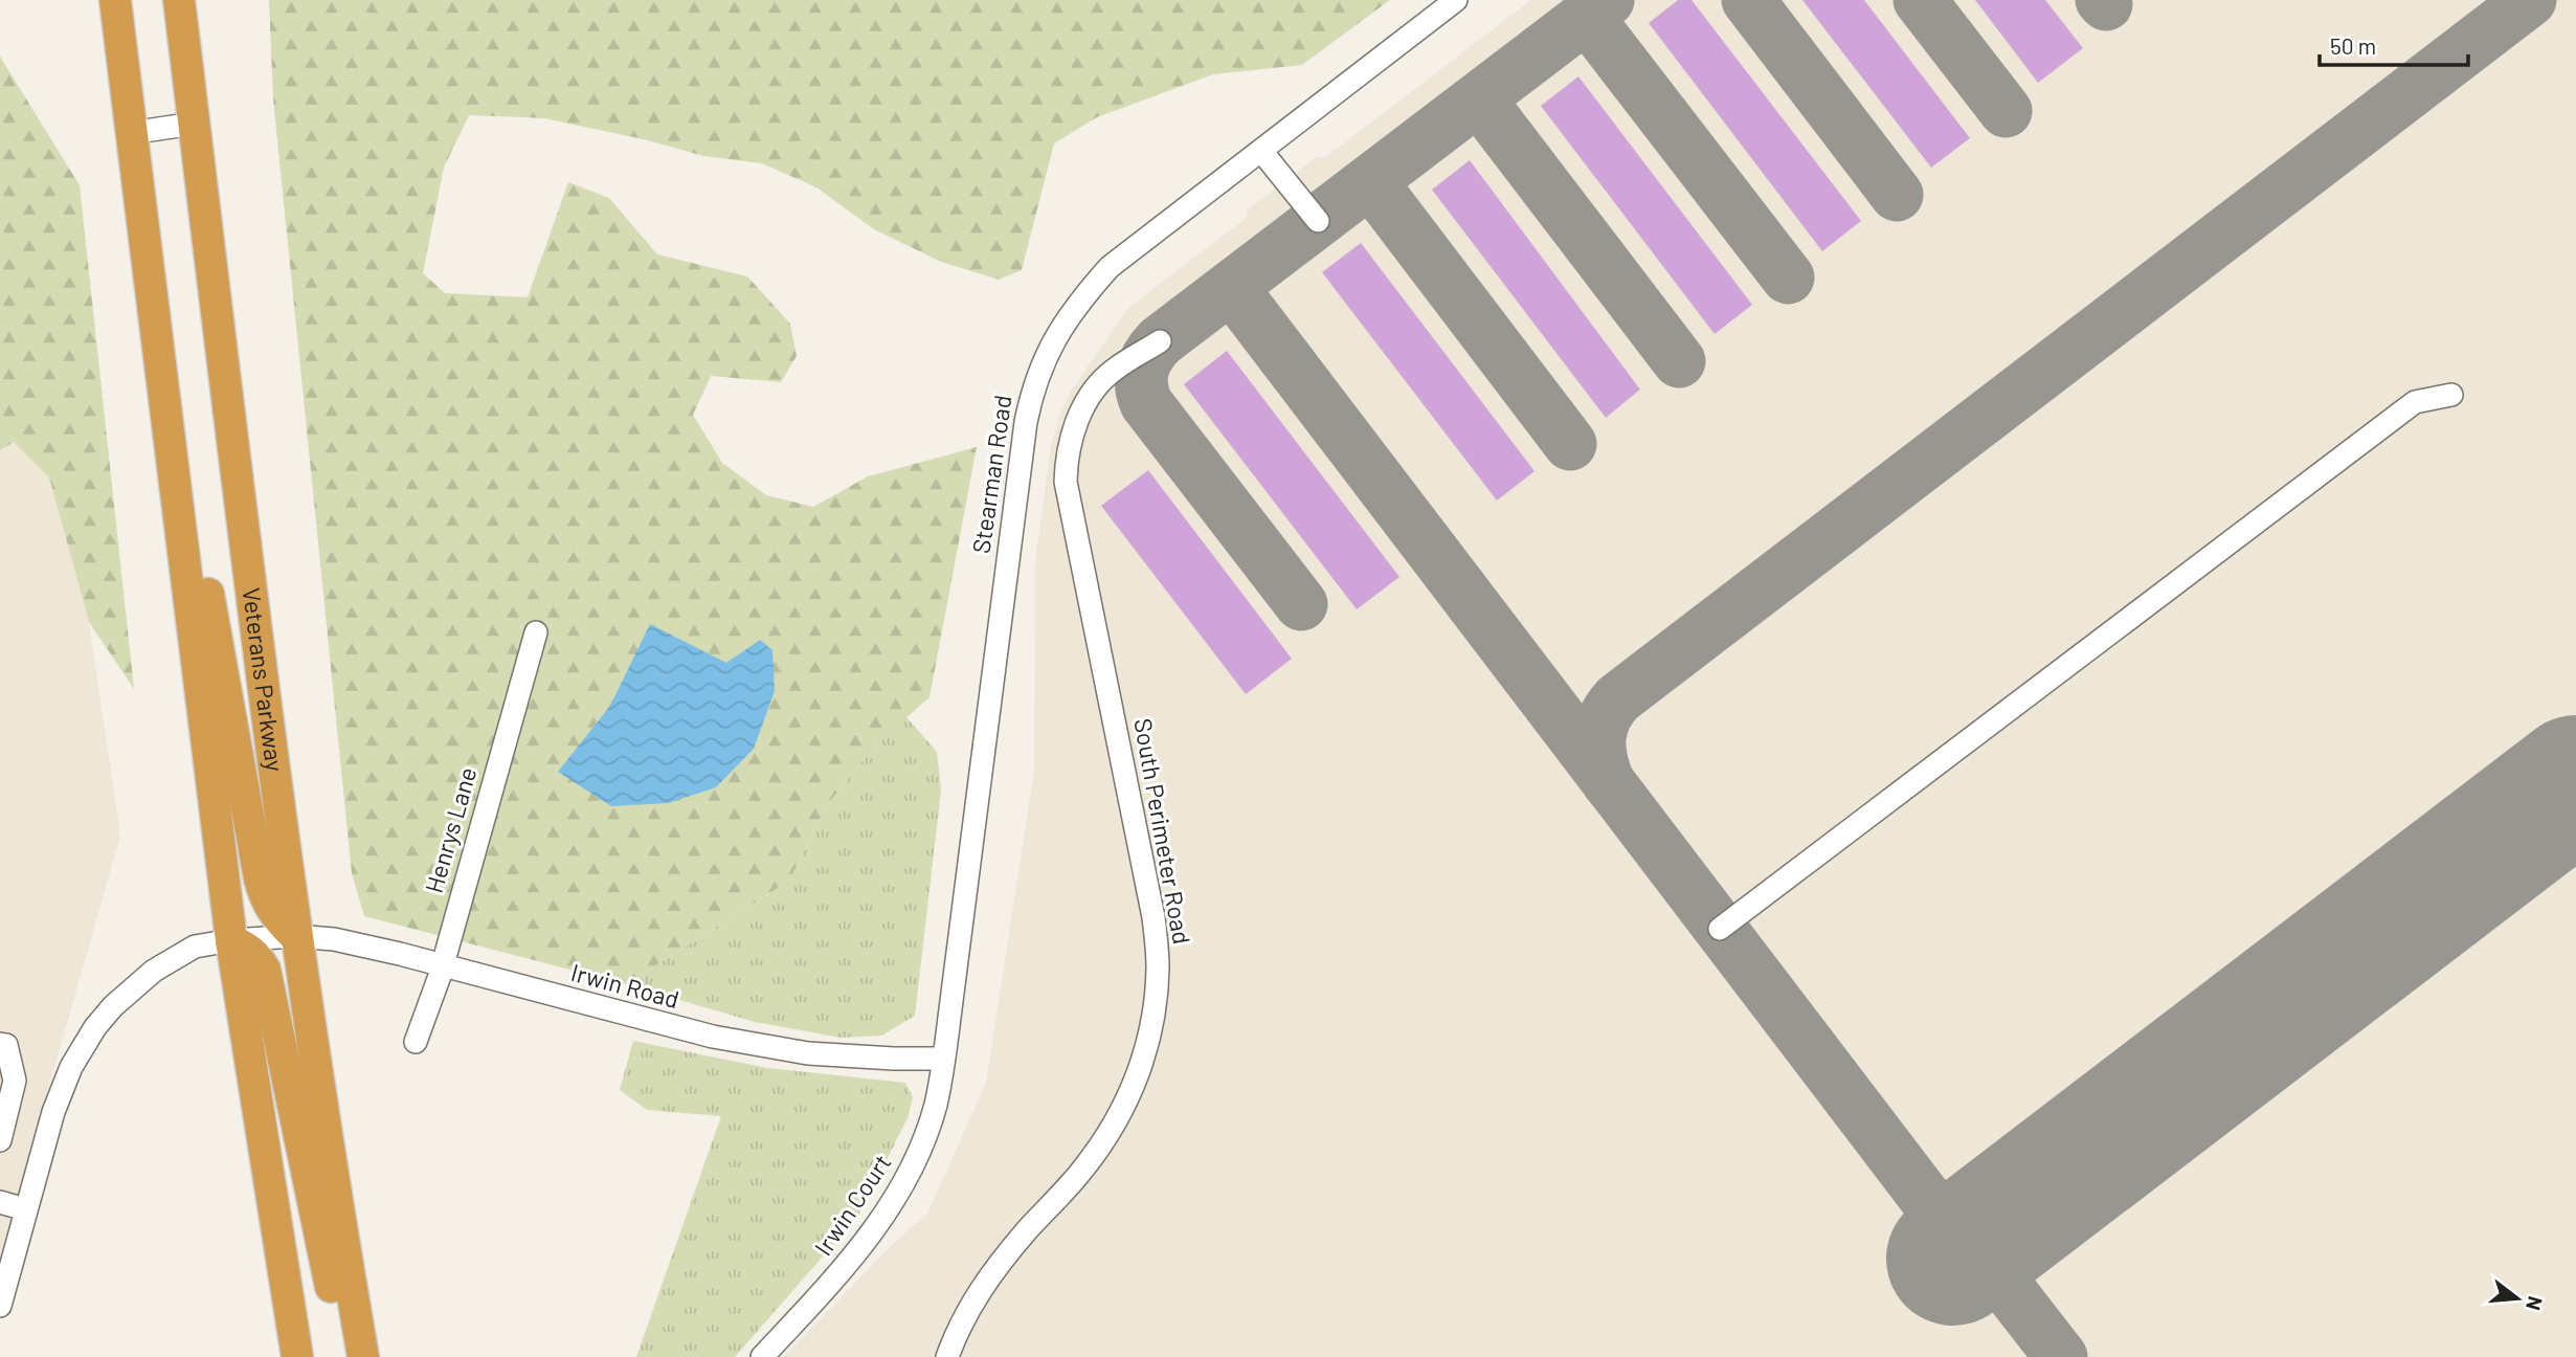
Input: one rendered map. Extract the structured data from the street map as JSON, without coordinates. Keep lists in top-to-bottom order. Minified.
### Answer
{"streets":{"highway":["Veterans Parkway"],"street":["Stearman Road","Henrys Lane","South Perimeter Road","Irwin Road","Irwin Court"]},"crossings":[["Stearman Road","Irwin Road"],["Stearman Road","Irwin Court"],["Veterans Parkway","Irwin Road"],["Henrys Lane","Irwin Road"],["Irwin Road","Irwin Court"]],"scale_bar":"50 m","north":"right"}
